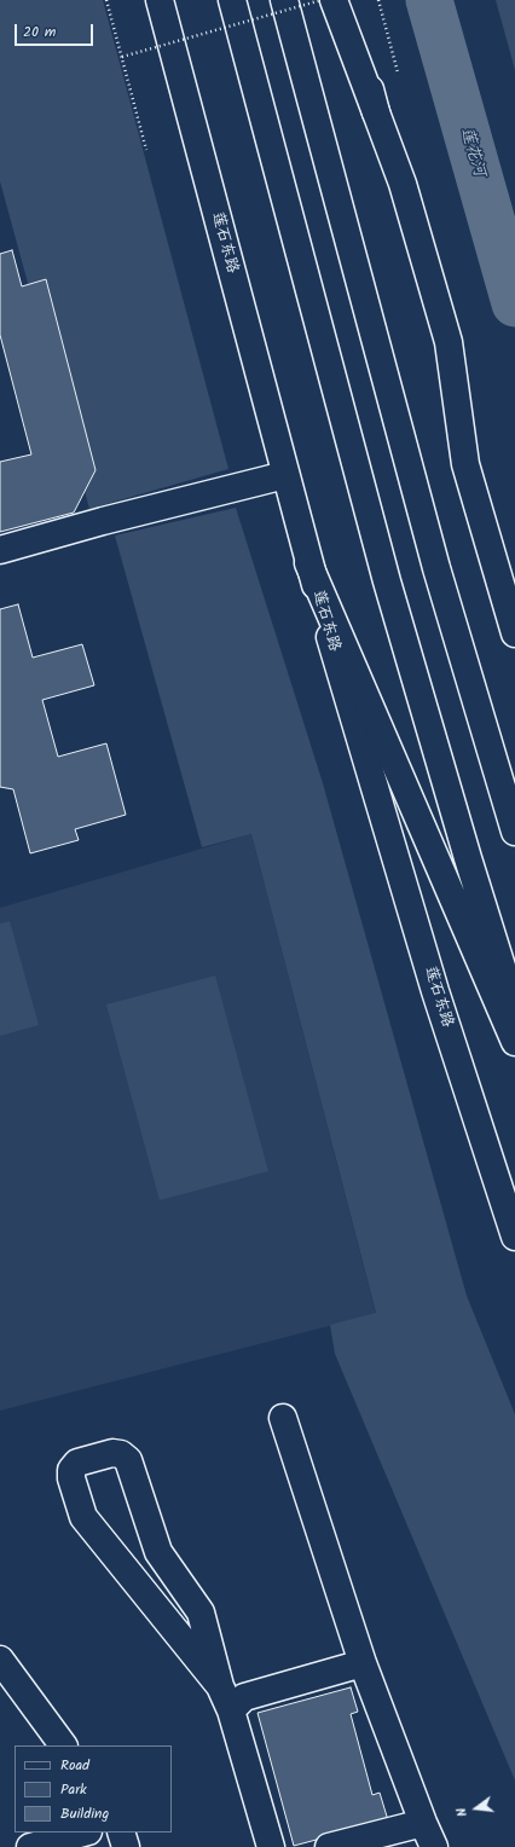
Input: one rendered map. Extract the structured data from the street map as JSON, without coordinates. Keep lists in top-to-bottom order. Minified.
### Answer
{"streets":{"main road":["莲石东路"]},"water":["莲花河"],"legend":["Road","Park","Building"],"scale_bar":"20 m","north":"left"}
